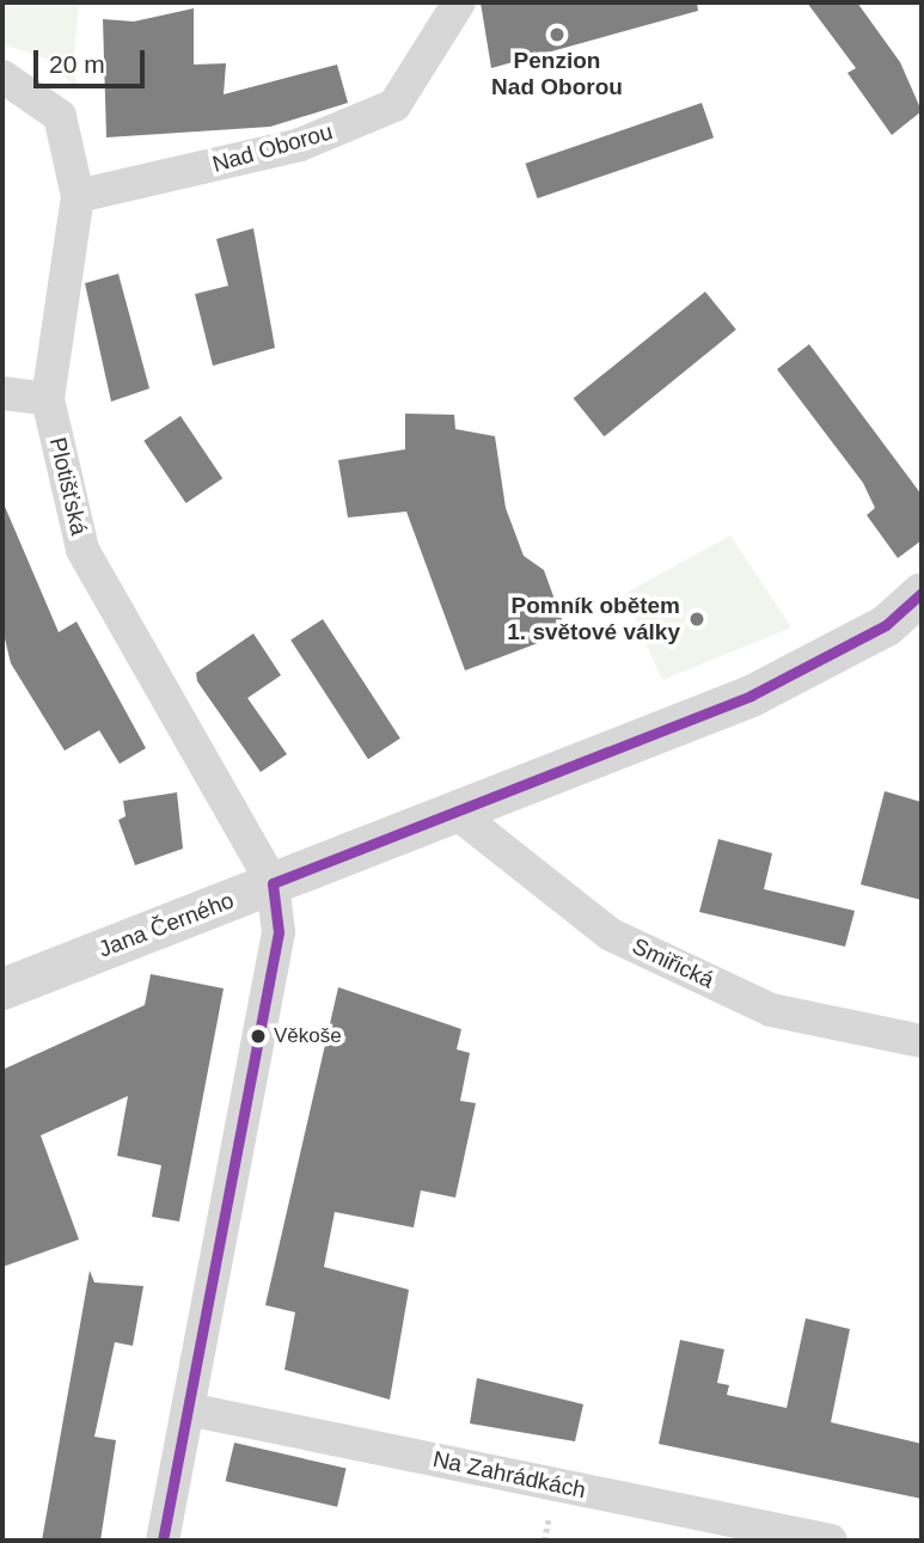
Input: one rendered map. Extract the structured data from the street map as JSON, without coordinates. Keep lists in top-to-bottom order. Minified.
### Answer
{"streets":{"street":["Nad Oborou","Plotišťská","Jana Černého","Smiřická","Na Zahrádkách"]},"crossings":[["Nad Oborou","Plotišťská"],["Plotišťská","Jana Černého"],["Jana Černého","Smiřická"]],"places":["Penzion Nad Oborou","Pomník obětem 1. světové války","Věkoše"],"scale_bar":"20 m"}
